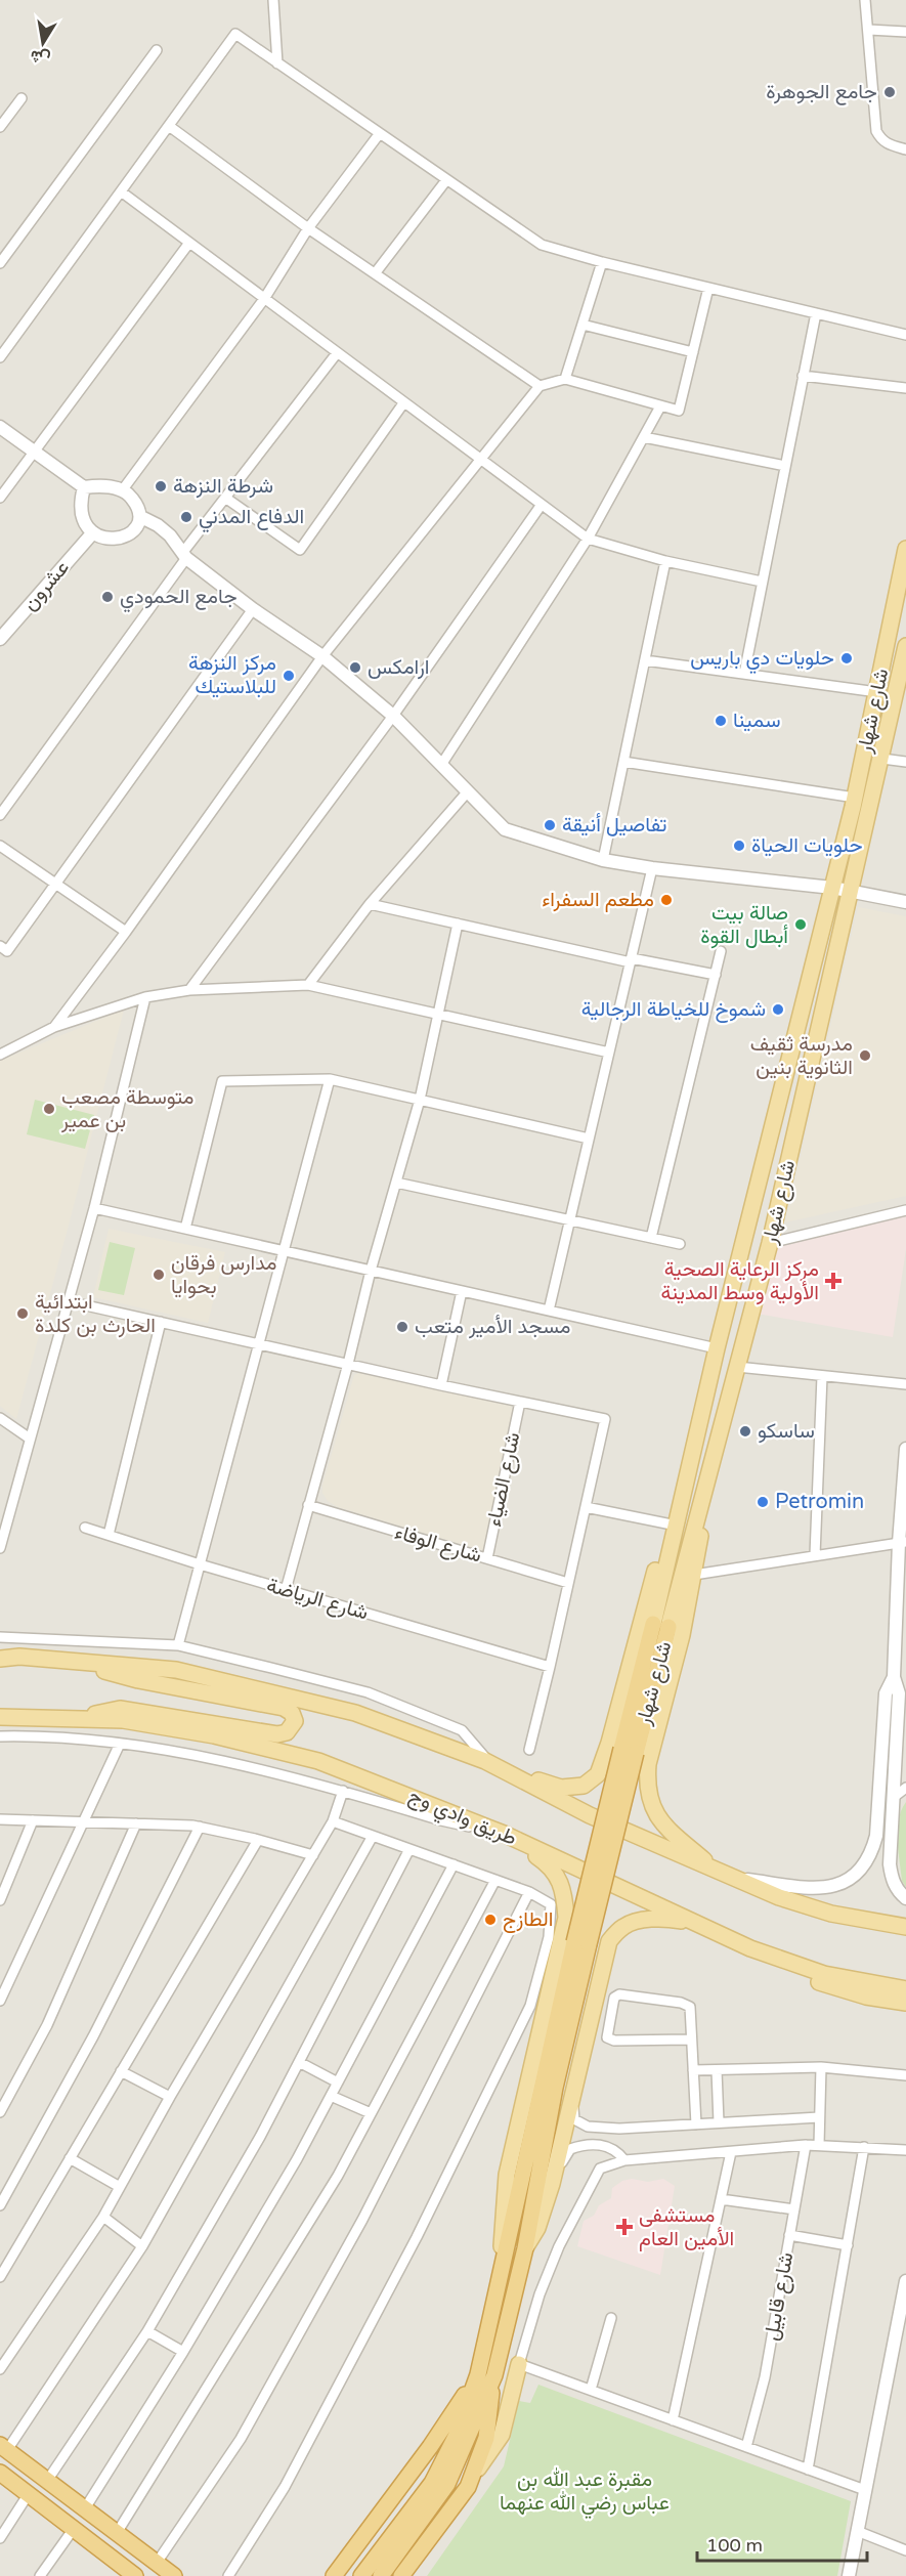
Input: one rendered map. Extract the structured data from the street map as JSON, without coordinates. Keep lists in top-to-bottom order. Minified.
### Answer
{"streets":{"main road":["شارع شهار","طريق وادي وج"],"street":["عشرون","شارع الضياء","شارع الوفاء","شارع الرياضة","شارع قابيل"]},"crossings":[["شارع الضياء","شارع الوفاء"]],"parks":["مقبرة عبد الله بن عباس رضي الله عنهما"],"places":{"other":["جامع الجوهرة","شرطة النزهة","الدفاع المدني","جامع الحمودي","حلويات دي باريس","ارامكس","مركز النزهة للبلاستيك","سمينا","تفاصيل أنيقة","حلويات الحياة","مطعم السفراء","صالة بيت أبطال القوة","شموخ للخياطة الرجالية","مدرسة ثقيف الثانوية بنين","متوسطة مصعب بن عمير","مدارس فرقان بحوايا","ابتدائية الحارث بن كلدة","مسجد الأمير متعب","ساسكو","Petromin","الطازج"],"health":["مركز الرعاية الصحية الأولية وسط المدينة","مستشفى الأمين العام"]},"scale_bar":"100 m","north":"bottom"}
